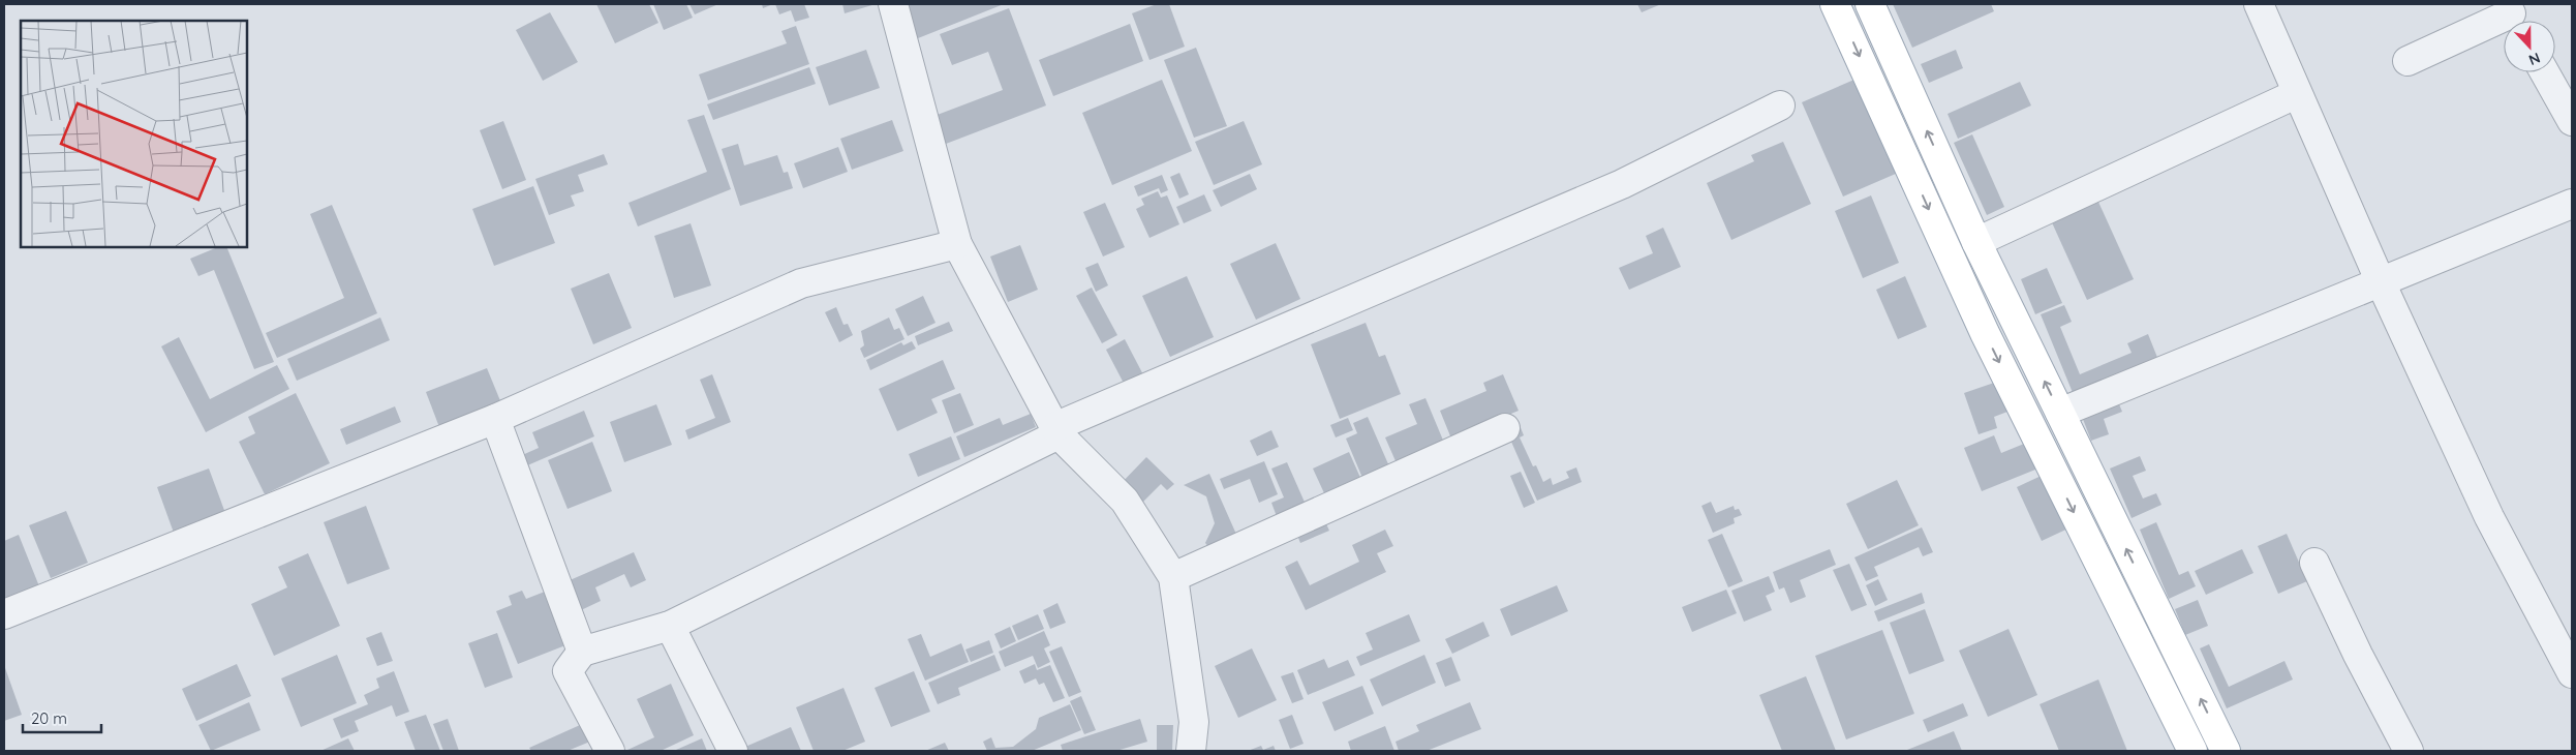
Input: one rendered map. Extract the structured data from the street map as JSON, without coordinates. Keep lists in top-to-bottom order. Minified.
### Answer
{"scale_bar":"20 m","north":"bottom"}
